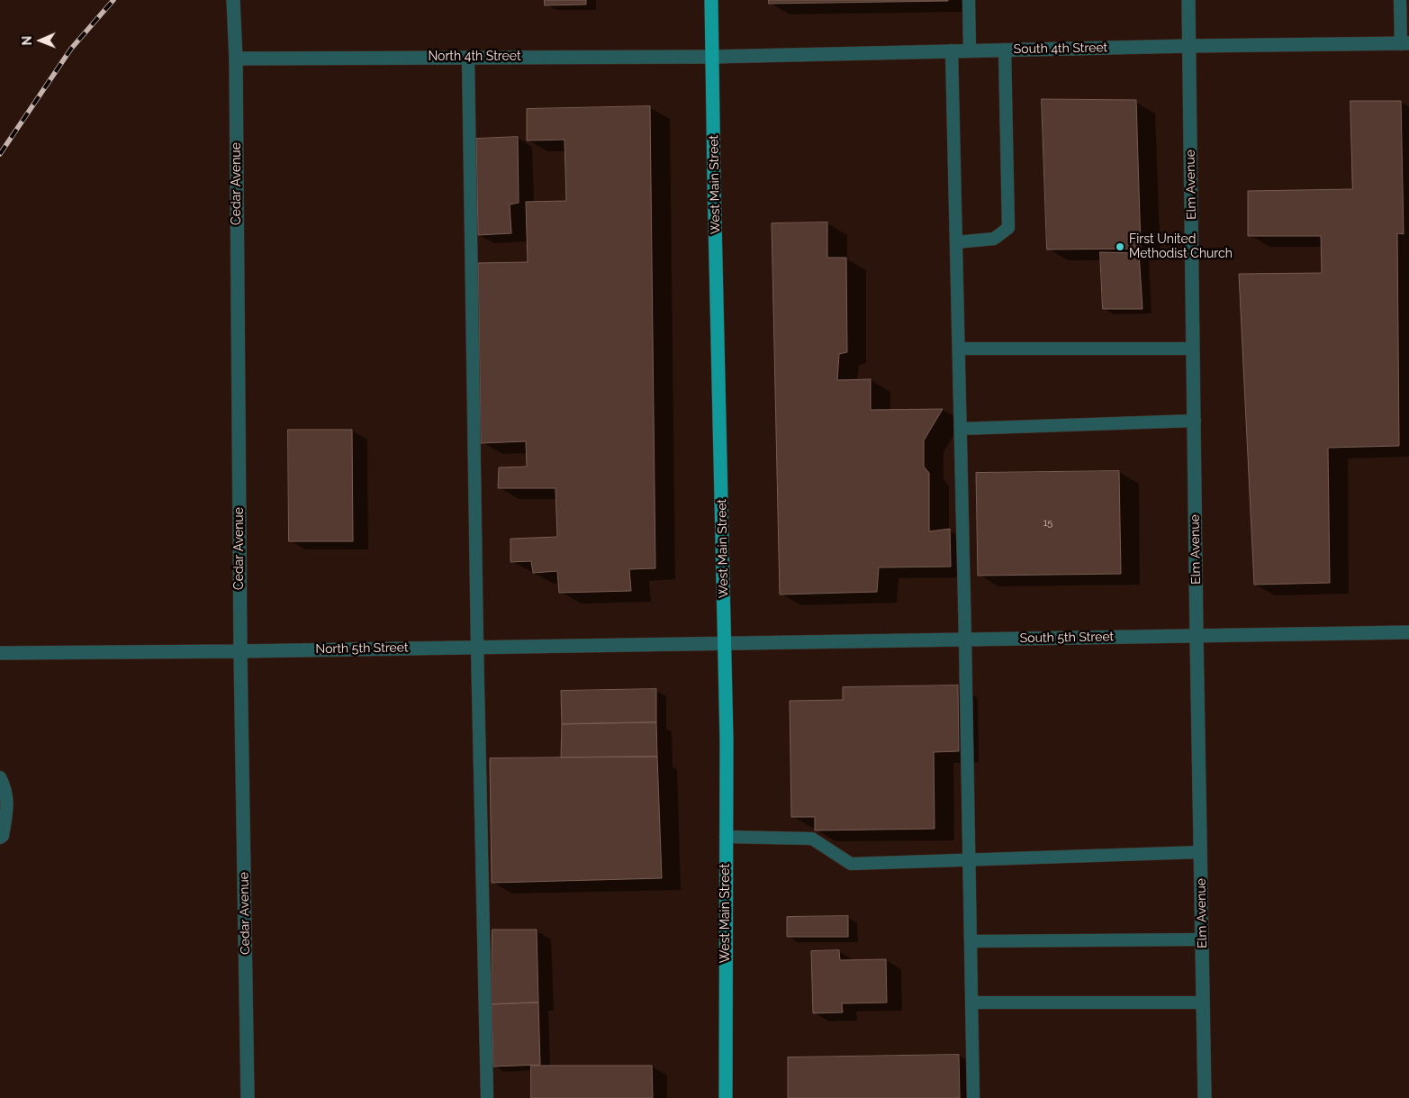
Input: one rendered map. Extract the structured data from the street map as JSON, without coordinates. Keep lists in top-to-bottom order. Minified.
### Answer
{"streets":{"main road":["West Main Street"],"street":["South 4th Street","North 4th Street","Cedar Avenue","Elm Avenue","South 5th Street","North 5th Street"]},"crossings":[["South 4th Street","North 4th Street"],["South 4th Street","West Main Street"],["South 4th Street","Elm Avenue"],["North 4th Street","Cedar Avenue"],["North 4th Street","West Main Street"],["Cedar Avenue","North 5th Street"],["West Main Street","South 5th Street"],["West Main Street","North 5th Street"],["Elm Avenue","South 5th Street"],["South 5th Street","North 5th Street"]],"places":["First United Methodist Church"],"house_numbers":["15"],"north":"left"}
